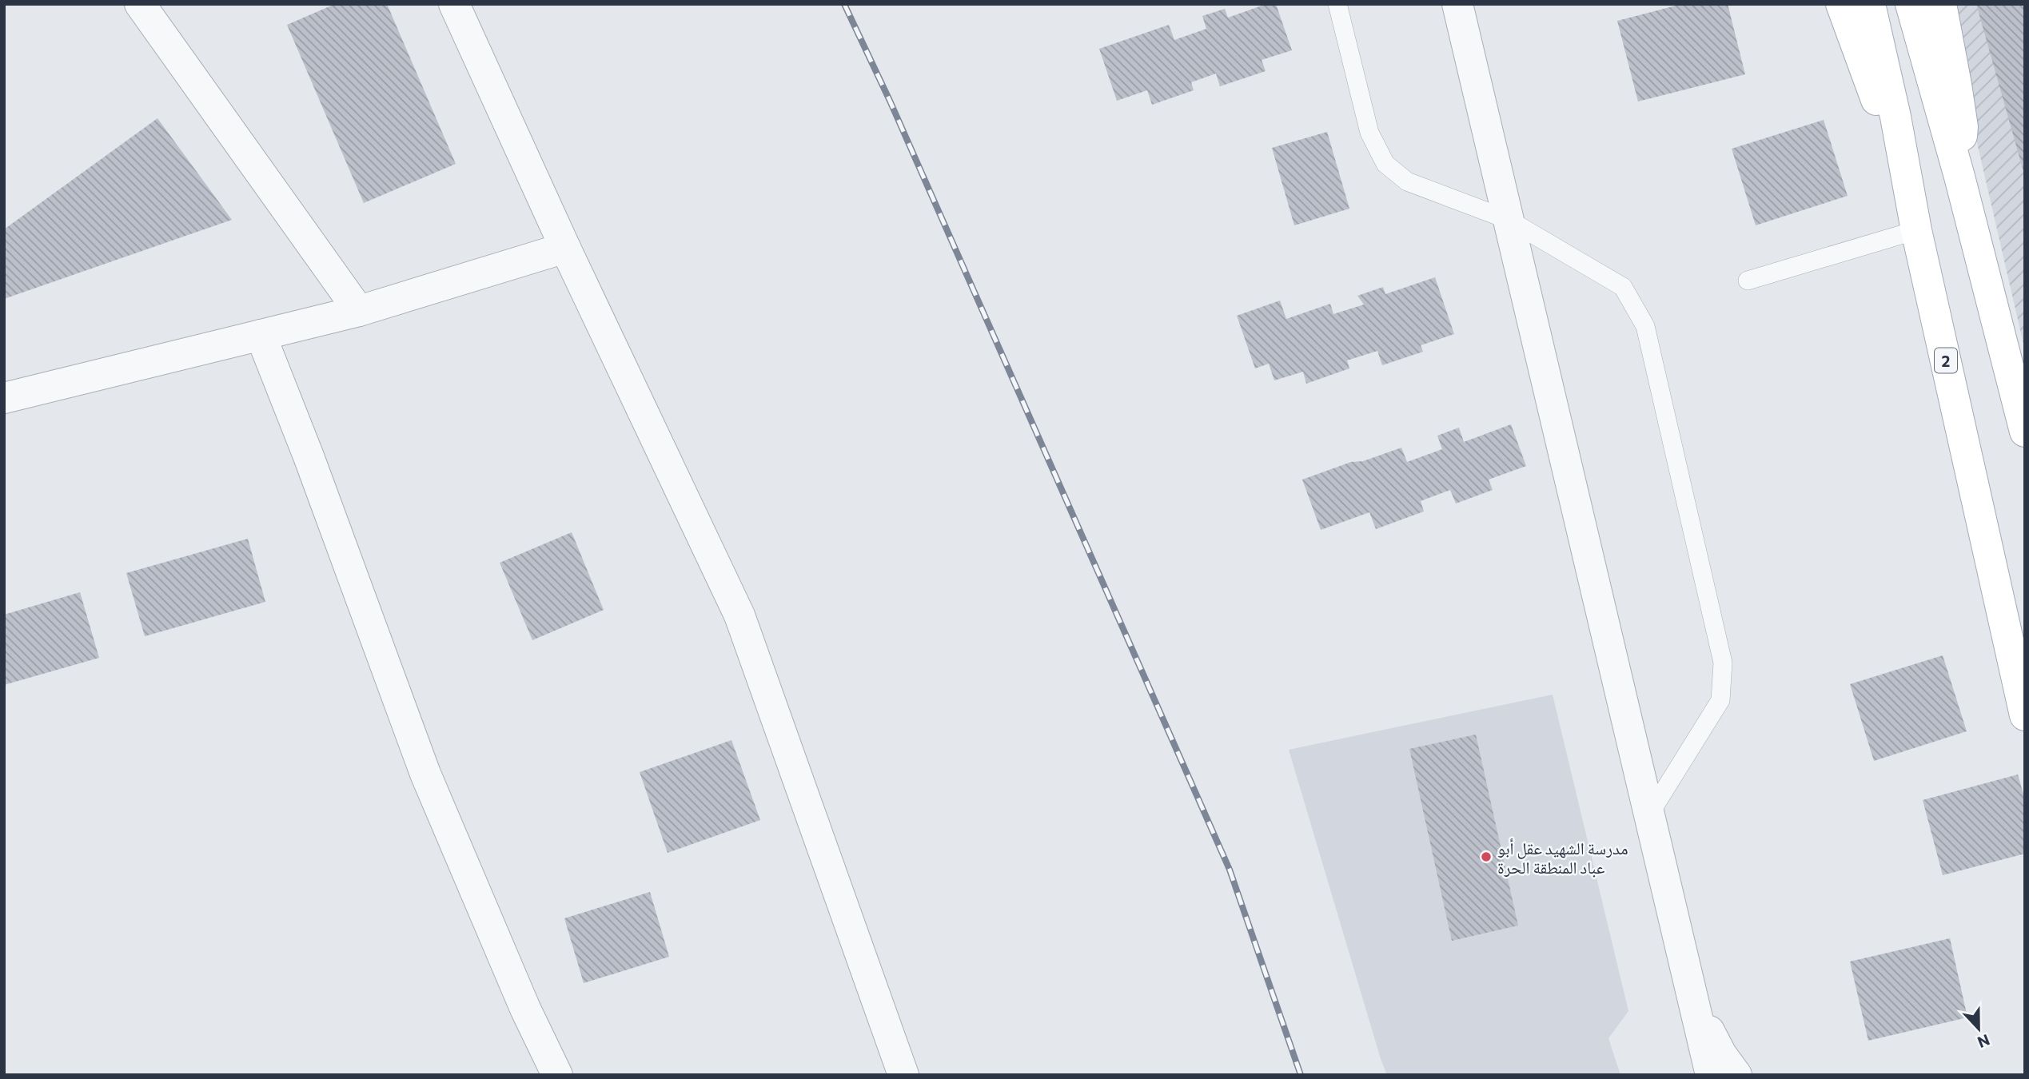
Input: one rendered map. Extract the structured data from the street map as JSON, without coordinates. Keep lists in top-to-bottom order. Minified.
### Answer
{"streets":{"main road":["2"]},"places":["مدرسة الشهيد عقل أبو عباد المنطقة الحرة"],"north":"bottom"}
